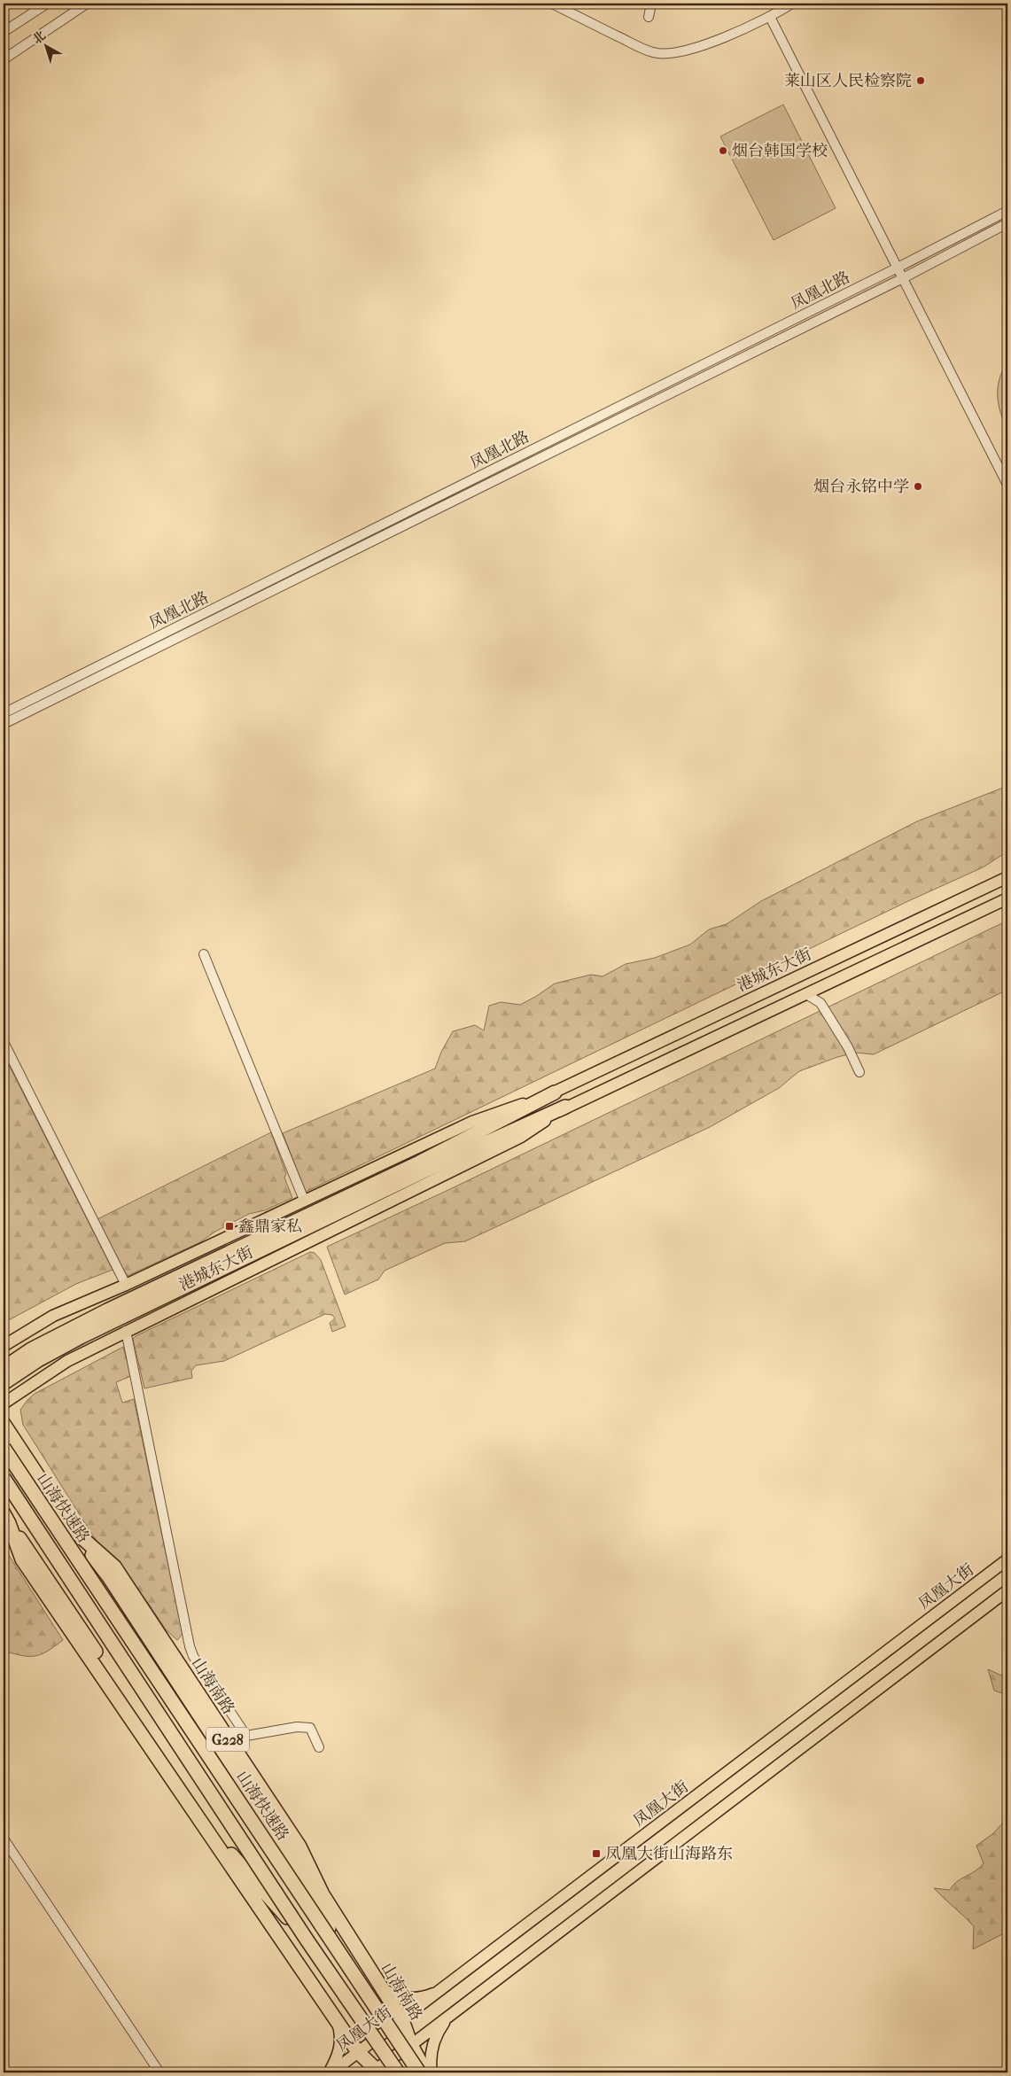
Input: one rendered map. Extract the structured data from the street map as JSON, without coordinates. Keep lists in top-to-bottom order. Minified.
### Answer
{"streets":{"highway":["港城东大街","山海快速路","山海南路","G228"],"main road":["凤凰大街"],"street":["凤凰北路"]},"crossings":[["凤凰大街","山海南路"]],"places":{"other":["莱山区人民检察院","烟台韩国学校","烟台永铭中学"],"transit":["鑫鼎家私","凤凰大街山海路东"]},"north":"top left"}
